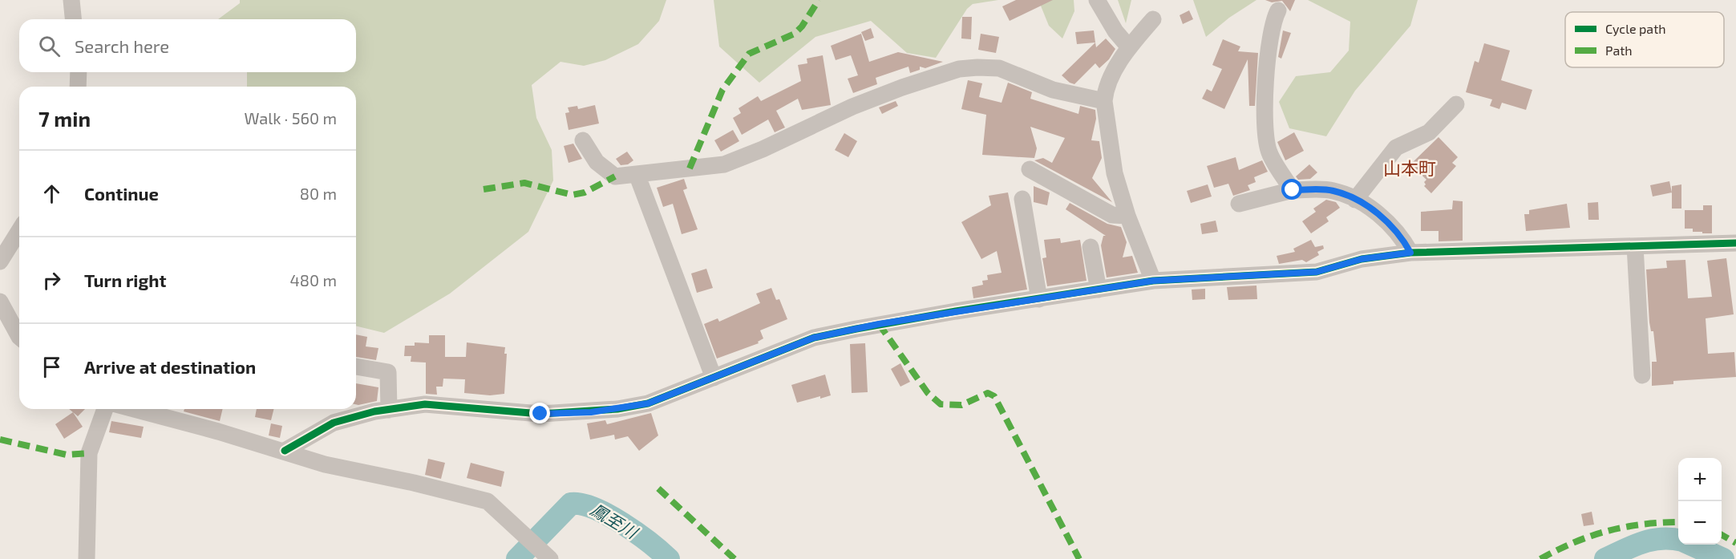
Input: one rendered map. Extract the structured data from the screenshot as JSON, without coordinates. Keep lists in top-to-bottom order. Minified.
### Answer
{"districts":["山本町"],"water":["鳳至川"],"legend":["Cycle path","Path"],"page":{"search":"Search here","heading":["7 min","Walk · 560 m"],"list":[["Continue","80 m"],["Turn right","480 m"],"Arrive at destination"],"map_buttons":["+","−"]}}
